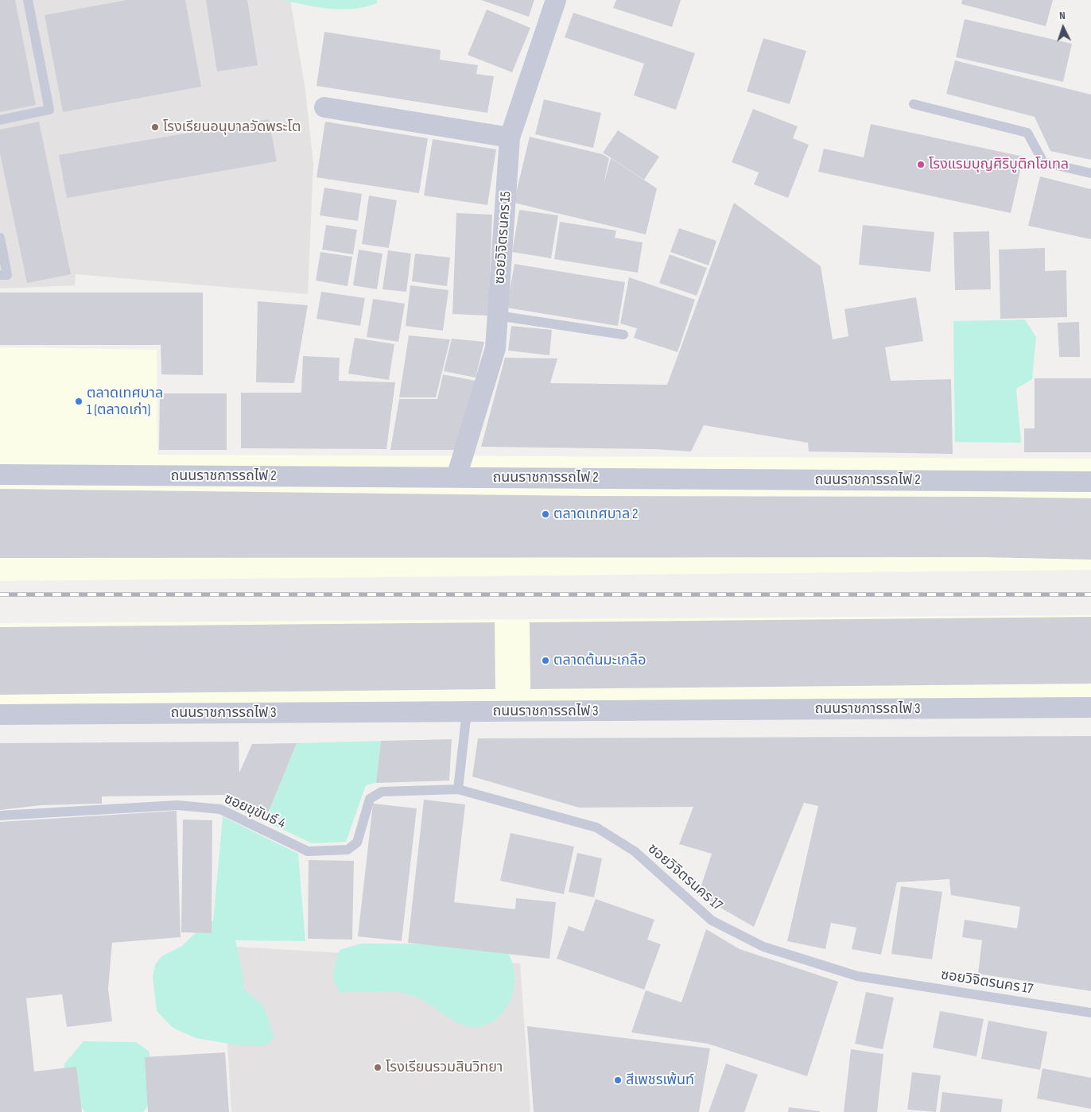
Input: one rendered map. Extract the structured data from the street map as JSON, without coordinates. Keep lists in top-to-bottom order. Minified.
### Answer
{"streets":{"street":["ซอยวิจิตรนคร 15","ถนนราชการรถไฟ 2","ถนนราชการรถไฟ 3"],"lane":["ซอยขุขันธ์ 4","ซอยวิจิตรนคร 17"]},"crossings":[["ซอยวิจิตรนคร 15","ถนนราชการรถไฟ 2"],["ซอยขุขันธ์ 4","ซอยวิจิตรนคร 17"]],"places":["โรงเรียนอนุบาลวัดพระโต","โรงแรมบุญศิริบูติกโฮเทล","ตลาดเทศบาล 1 (ตลาดเก่า)","ตลาดเทศบาล 2","ตลาดต้นมะเกลือ","โรงเรียนรวมสินวิทยา","สีเพชรเพ้นท์"],"north":"top"}
